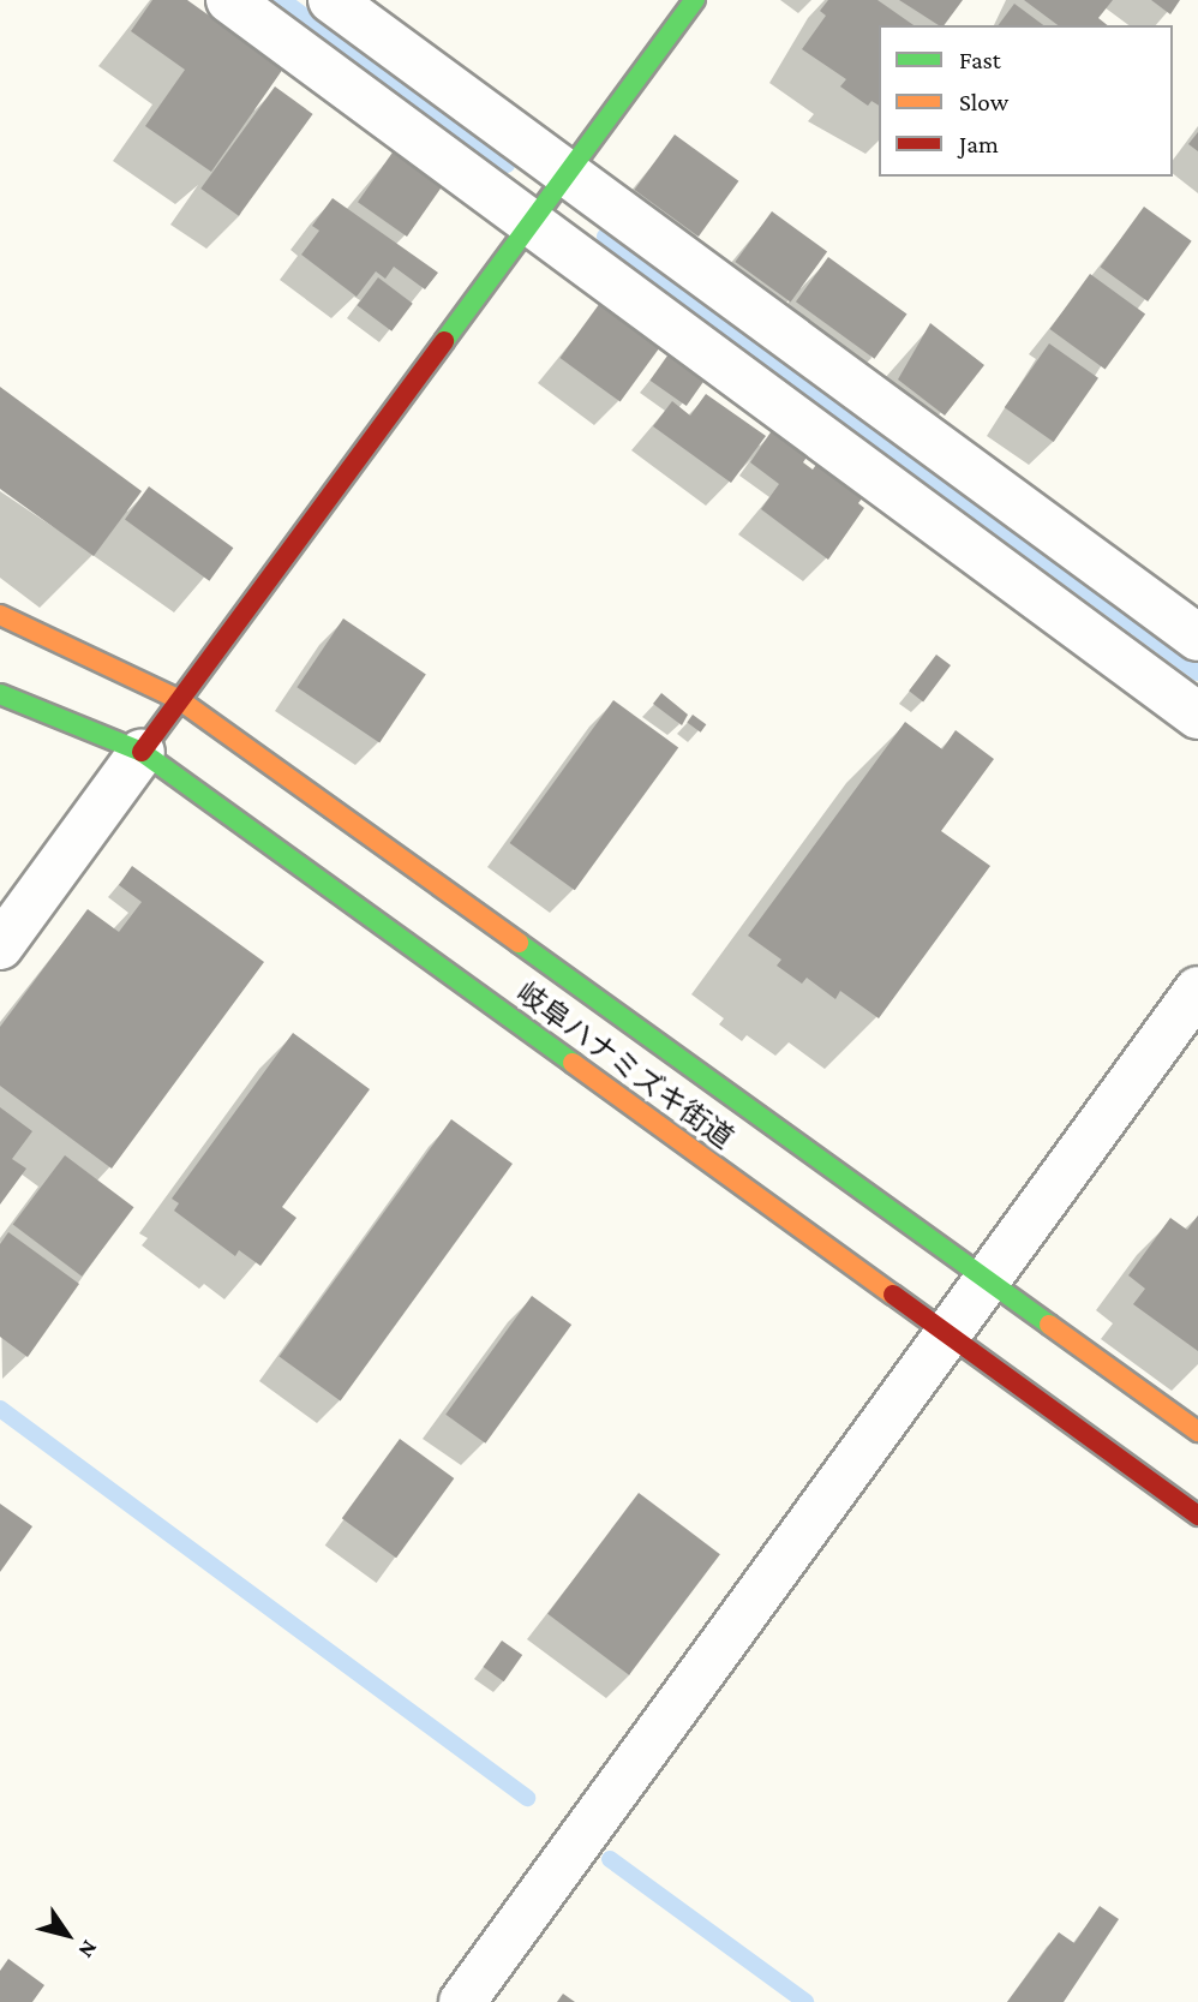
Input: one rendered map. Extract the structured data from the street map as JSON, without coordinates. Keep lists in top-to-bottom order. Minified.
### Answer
{"streets":{"main road":["岐阜ハナミズキ街道"]},"legend":["Fast","Slow","Jam"],"north":"bottom right"}
